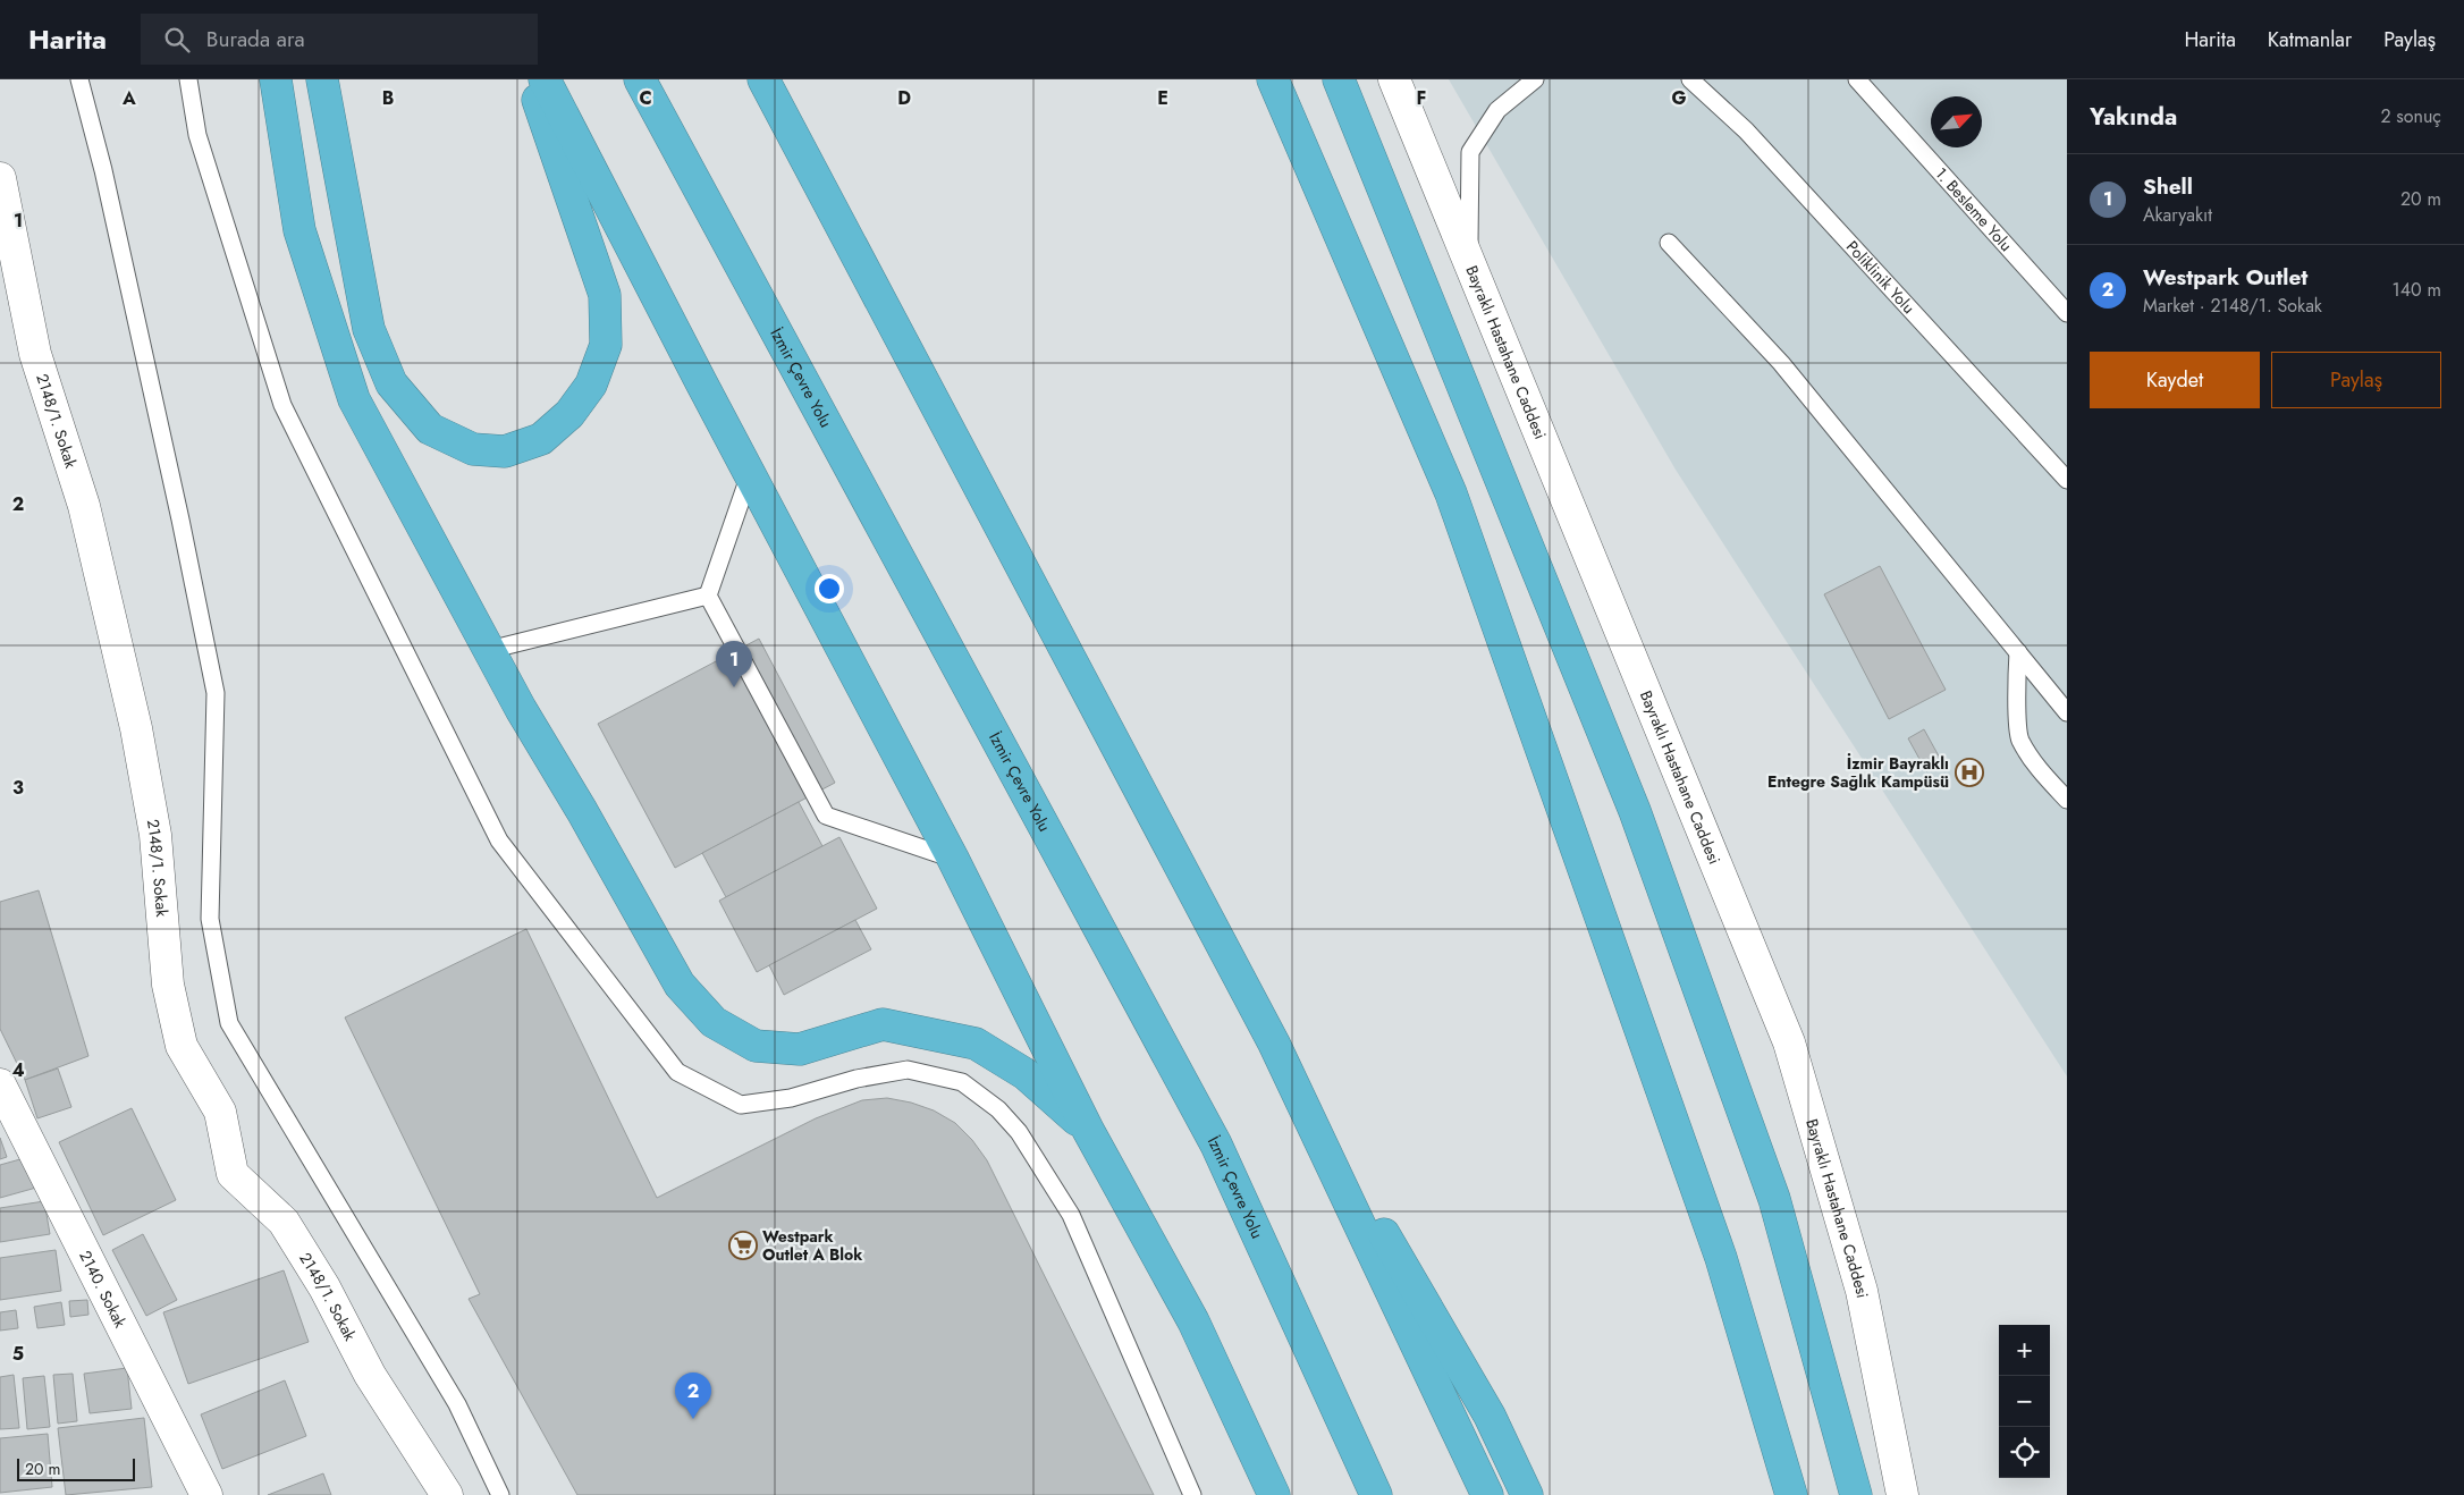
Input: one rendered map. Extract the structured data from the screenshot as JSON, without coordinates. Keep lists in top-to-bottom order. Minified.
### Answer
{"streets":{"highway":["İzmir Çevre Yolu"],"street":["Bayraklı Hastahane Caddesi","2148/1. Sokak","2140. Sokak"],"lane":["1. Besleme Yolu","Poliklinik Yolu"]},"places":{"hospital":["İzmir Bayraklı Entegre Sağlık Kampüsü"],"supermarket":["Westpark Outlet A Blok"]},"scale_bar":"20 m","north":"top right","page":{"header":"Harita","search":"Burada ara","nav":["Harita","Katmanlar","Paylaş"],"heading":["Yakında","2 sonuç"],"list":[{"mark":"1","name":"Shell","note":"Akaryakıt","value":"20 m"},{"mark":"2","name":"Westpark Outlet","note":"Market · 2148/1. Sokak","value":"140 m"}],"buttons":["Kaydet","Paylaş"],"pins":["1","2"],"map_buttons":["+","−"],"scale":"20 m"},"grid":{"columns":["A","B","C","D","E","F","G"],"rows":["1","2","3","4","5"]}}
